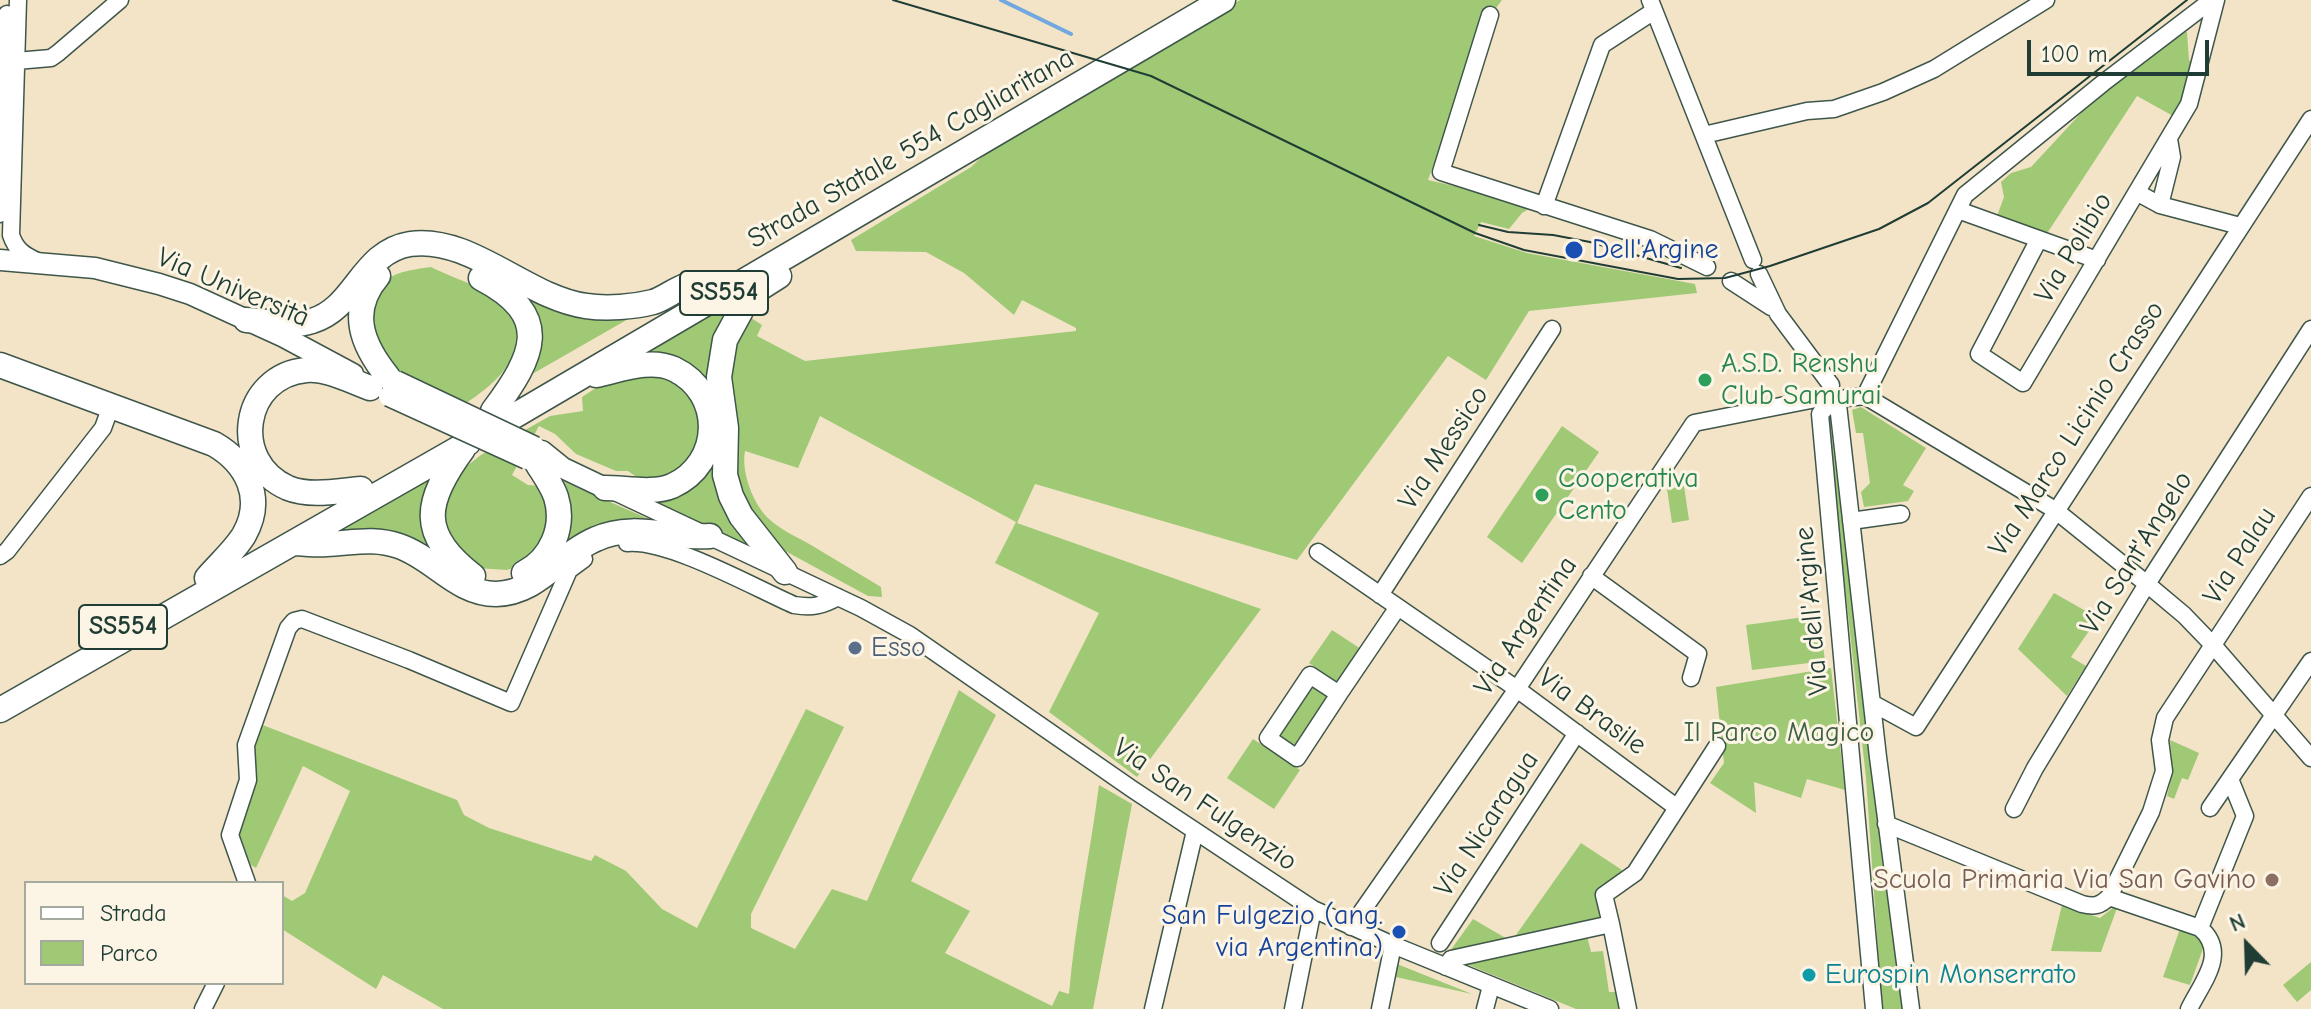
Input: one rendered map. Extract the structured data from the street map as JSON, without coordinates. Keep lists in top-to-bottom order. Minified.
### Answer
{"streets":{"highway":["Strada Statale 554 Cagliaritana","SS554"],"main road":["Via Università"],"street":["Via Polibio","Via Marco Licinio Crasso","Via Messico","Via Sant'Angelo","Via Palau","Via dell'Argine","Via Argentina","Via Brasile","Via San Fulgenzio","Via Nicaragua"]},"crossings":[["Via Università","Via San Fulgenzio"],["Via Marco Licinio Crasso","Via dell'Argine"],["Via Messico","Via Brasile"],["Via dell'Argine","Via Argentina"],["Via Argentina","Via Brasile"],["Via Argentina","Via San Fulgenzio"],["Via Brasile","Via Nicaragua"]],"parks":["Il Parco Magico"],"places":["Dell'Argine","A.S.D. Renshu Club Samurai","Cooperativa Cento","Esso","Scuola Primaria Via San Gavino","San Fulgezio (ang. via Argentina)","Eurospin Monserrato"],"legend":["Strada","Parco"],"scale_bar":"100 m","north":"top left"}
